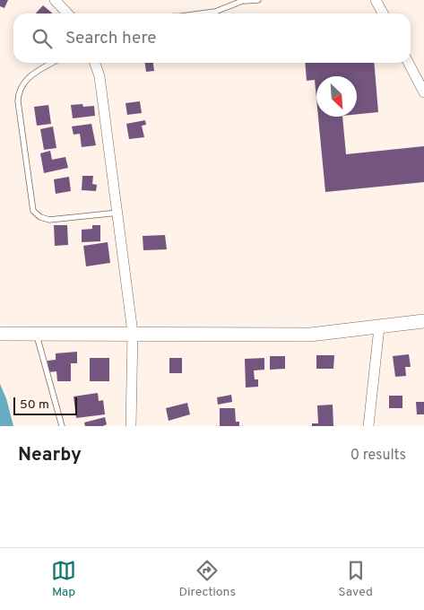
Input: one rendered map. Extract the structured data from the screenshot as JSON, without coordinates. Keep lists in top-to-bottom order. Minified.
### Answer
{"scale_bar":"50 m","north":"bottom right","page":{"search":"Search here","scale":"50 m","heading":["Nearby","0 results"],"nav":["Map","Directions","Saved"]}}
